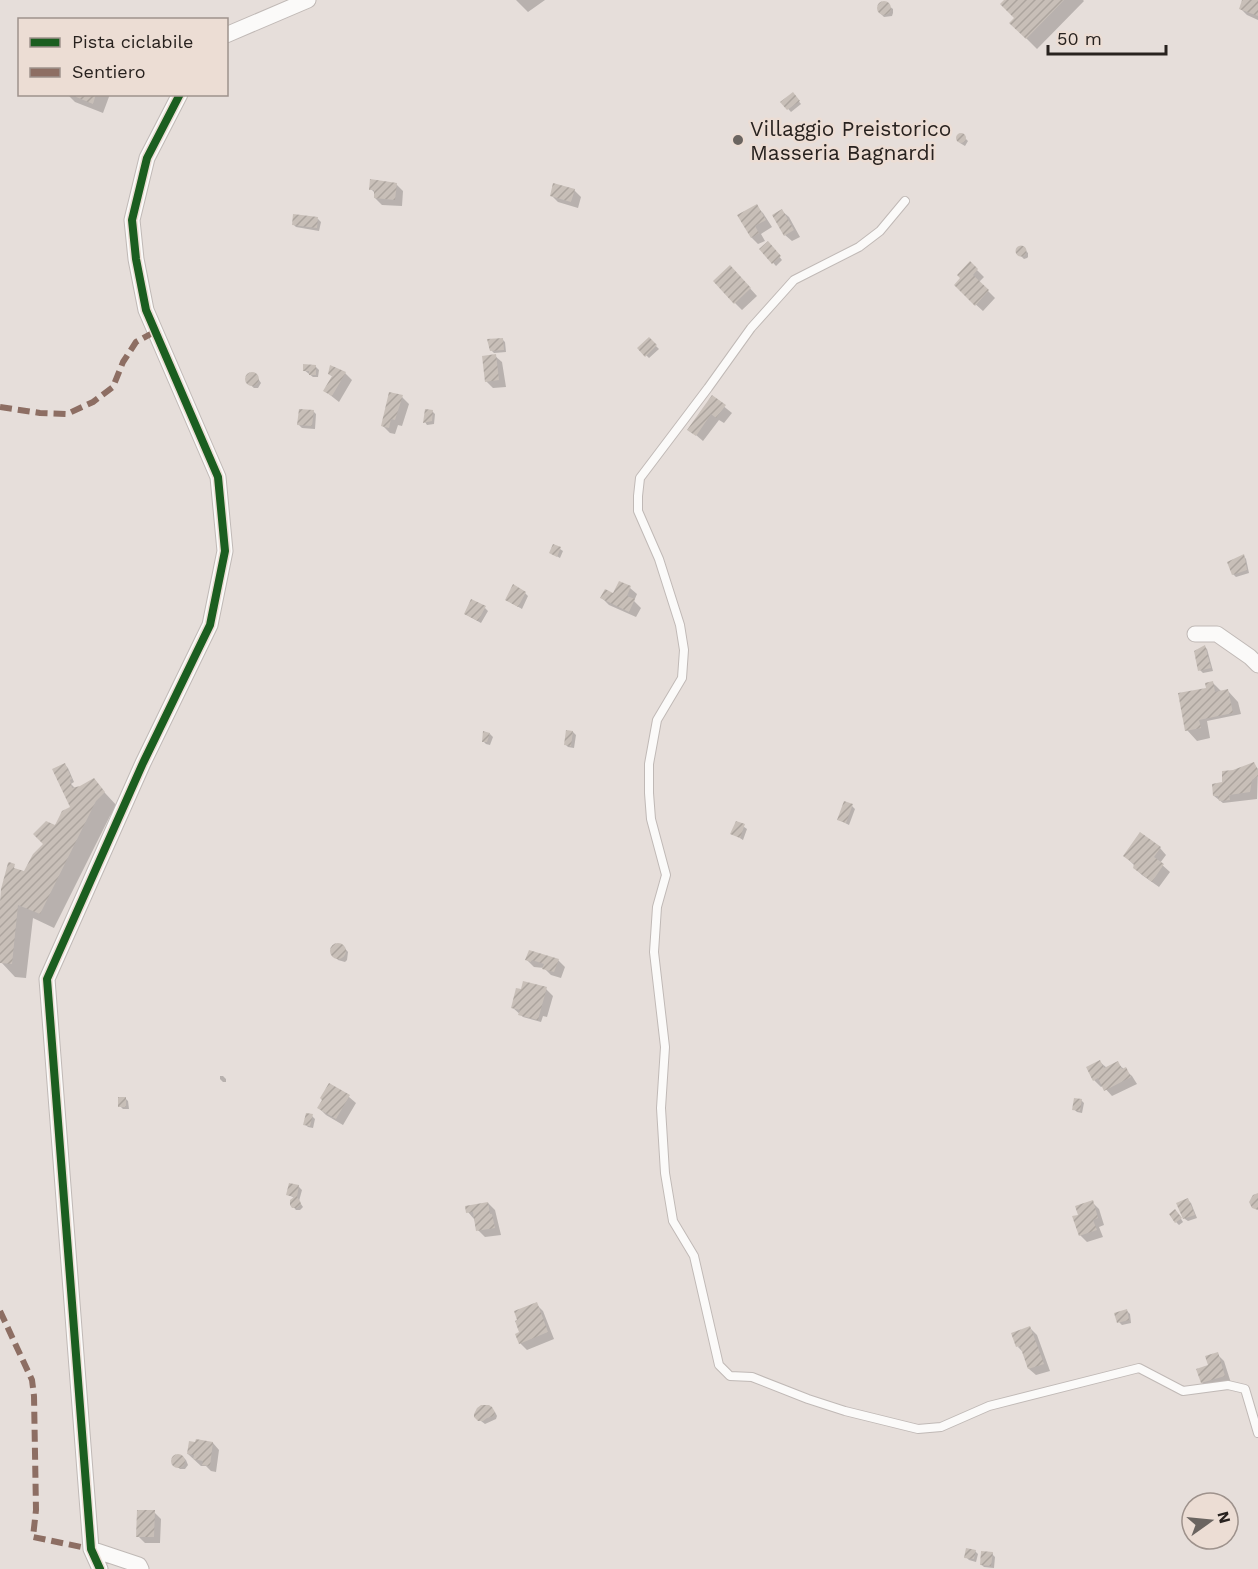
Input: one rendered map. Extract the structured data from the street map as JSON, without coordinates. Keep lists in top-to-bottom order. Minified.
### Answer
{"places":["Villaggio Preistorico Masseria Bagnardi"],"legend":["Pista ciclabile","Sentiero"],"scale_bar":"50 m","north":"right"}
